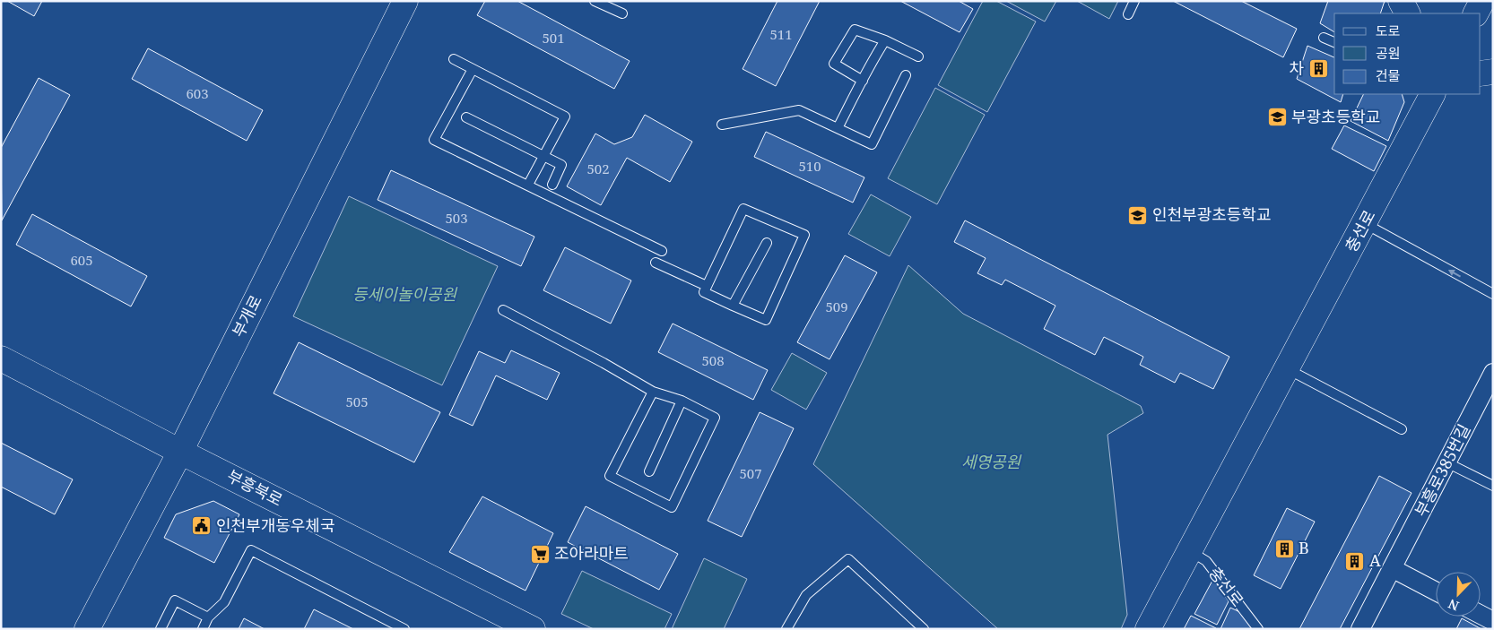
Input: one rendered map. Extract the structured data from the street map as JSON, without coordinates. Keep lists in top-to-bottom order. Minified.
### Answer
{"streets":{"street":["충선로","부개로","부흥로385번길","부흥북로"]},"crossings":[["부개로","부흥북로"]],"parks":["등세이놀이공원","세영공원"],"places":{"building":["차","B","A"],"school or university":["부광초등학교","인천부광초등학교"],"public building":["인천부개동우체국"],"supermarket":["조아라마트"]},"house_numbers":["511","501","603","510","502","503","605","509","508","505","507"],"legend":["도로","공원","건물"],"north":"bottom left"}
